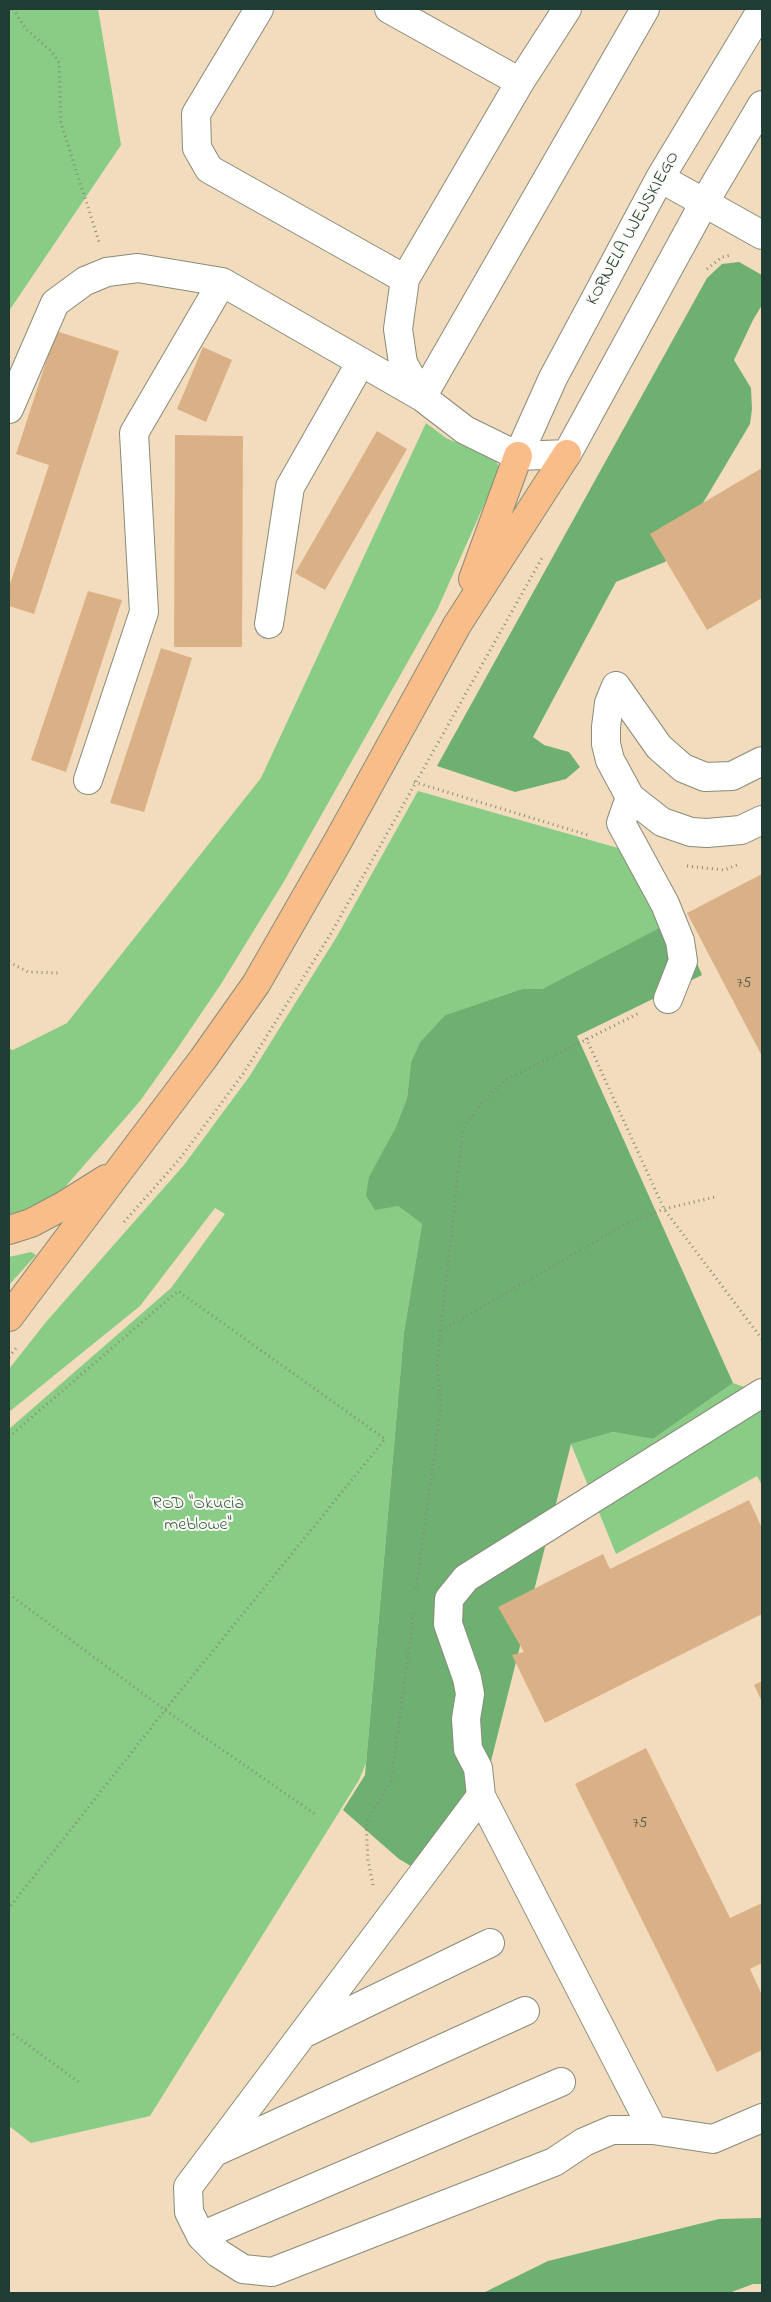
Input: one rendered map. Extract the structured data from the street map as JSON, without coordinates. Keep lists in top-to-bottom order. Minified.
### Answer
{"streets":{"street":["KORNELA UJEJSKIEGO"]},"parks":["ROD \"Okucia meblowe\""],"house_numbers":["75","75"]}
